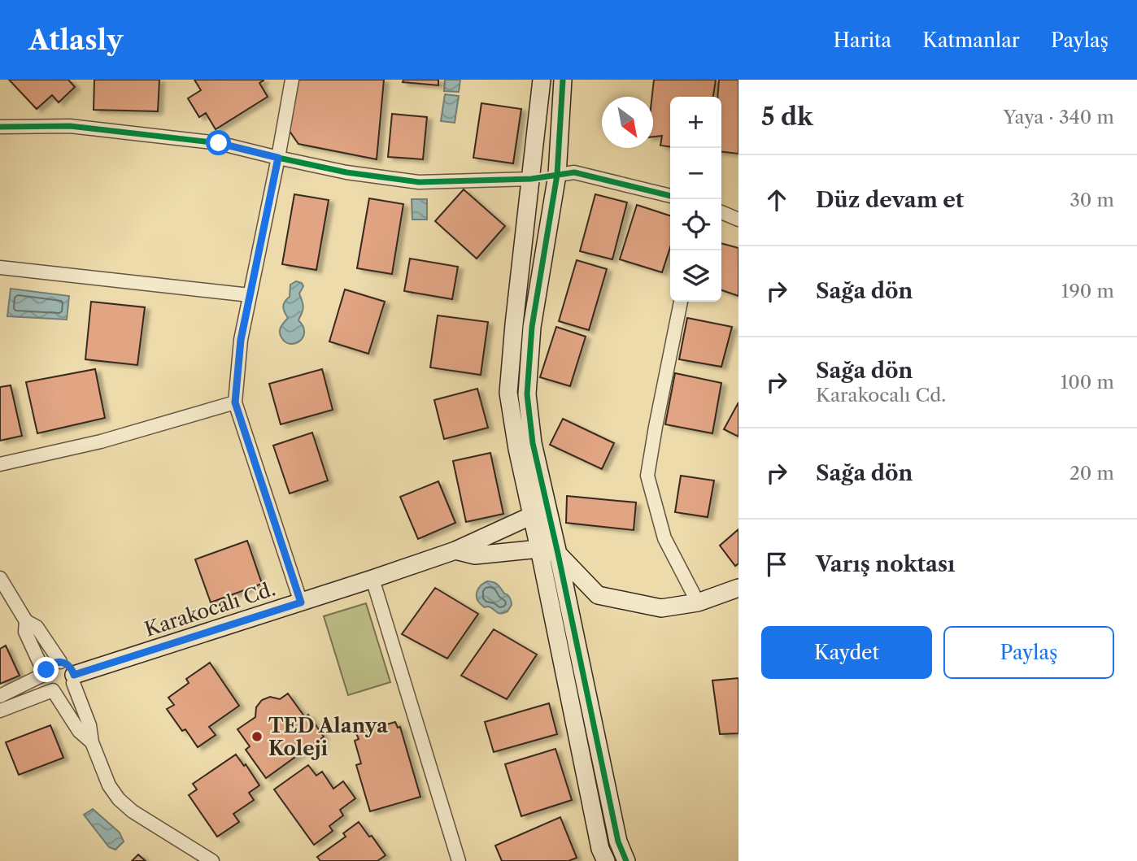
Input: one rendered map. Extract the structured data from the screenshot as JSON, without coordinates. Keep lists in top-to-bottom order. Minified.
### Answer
{"streets":{"street":["Karakocalı Cd."]},"places":["TED Alanya Koleji"],"north":"bottom right","page":{"header":"Atlasly","nav":["Harita","Katmanlar","Paylaş"],"heading":["5 dk","Yaya · 340 m"],"map_buttons":["+","−"],"list":[["Düz devam et","30 m"],["Sağa dön","190 m"],["Sağa dön","Karakocalı Cd.","100 m"],["Sağa dön","20 m"],"Varış noktası"],"buttons":["Kaydet","Paylaş"]}}
